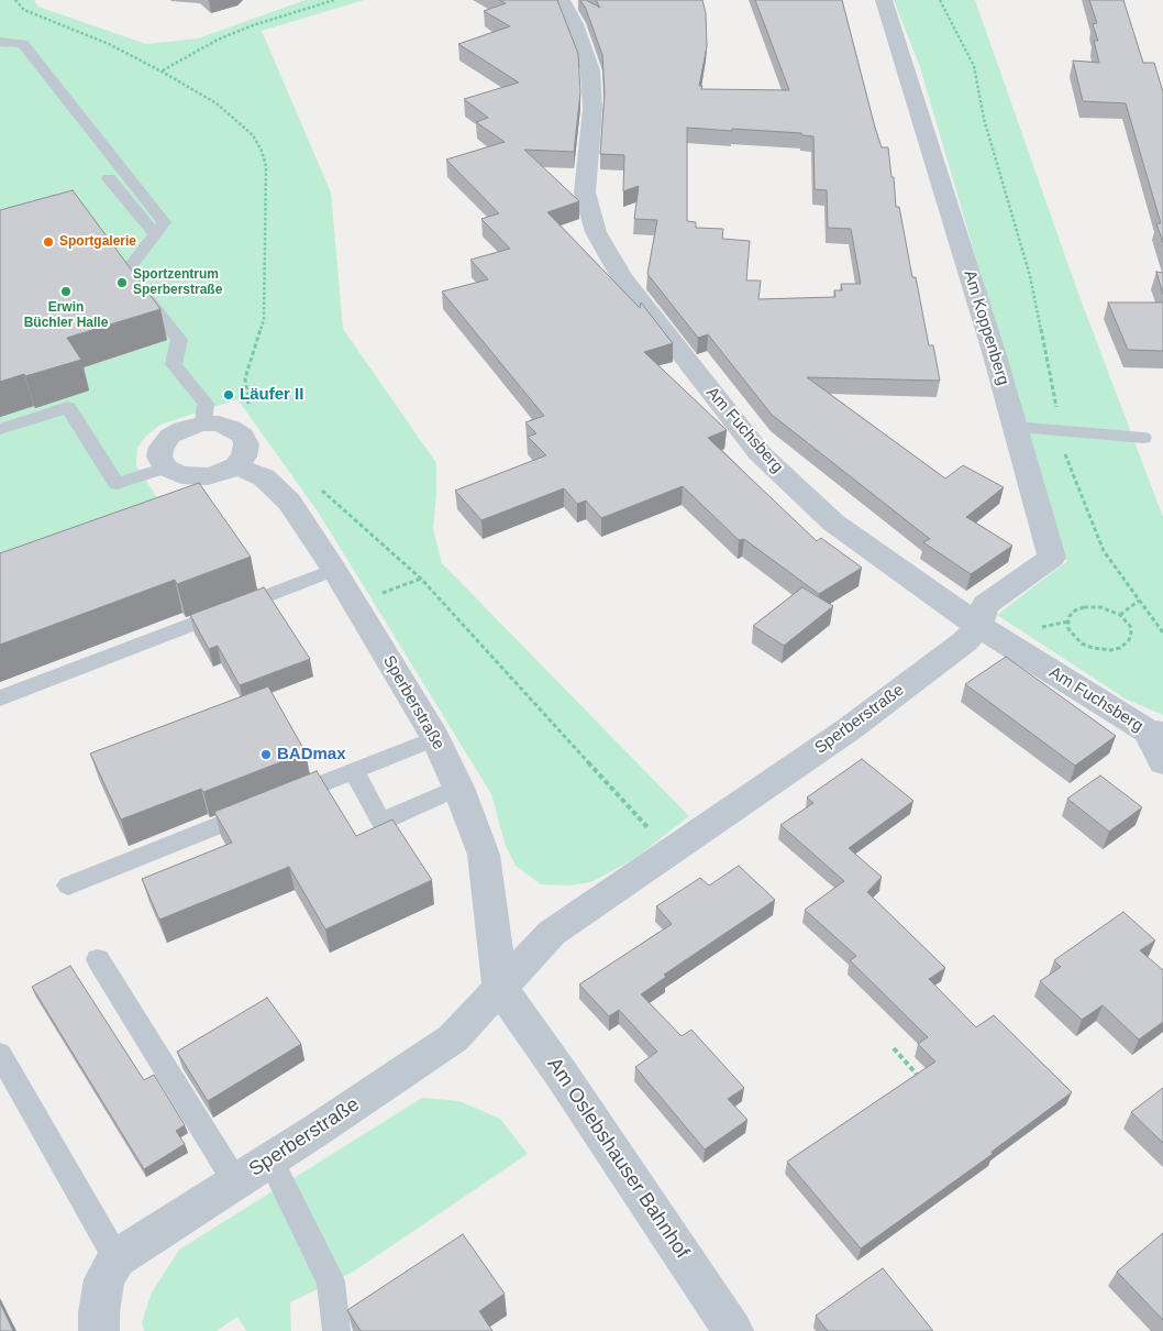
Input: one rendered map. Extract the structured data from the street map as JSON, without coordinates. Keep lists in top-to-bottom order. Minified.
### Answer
{"streets":{"street":["Am Koppenberg","Am Fuchsberg","Sperberstraße","Am Oslebshauser Bahnhof"]},"crossings":[["Am Koppenberg","Am Fuchsberg"],["Am Koppenberg","Sperberstraße"],["Am Fuchsberg","Sperberstraße"],["Sperberstraße","Am Oslebshauser Bahnhof"]],"places":["Sportgalerie","Sportzentrum Sperberstraße","Erwin Büchler Halle","Läufer II","BADmax"]}
